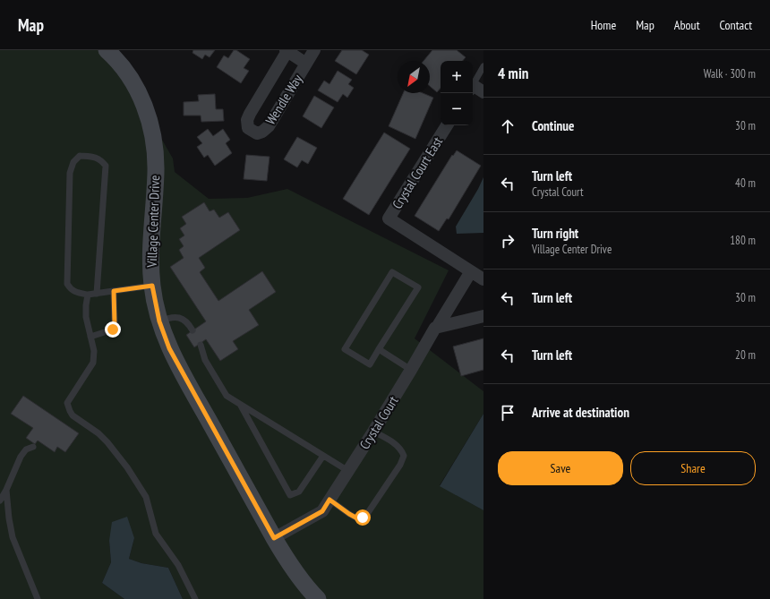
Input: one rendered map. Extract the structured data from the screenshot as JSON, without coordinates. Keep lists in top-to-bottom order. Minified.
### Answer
{"streets":{"street":["Wendle Way","Crystal Court East","Village Center Drive","Crystal Court"]},"crossings":[["Crystal Court East","Crystal Court"],["Village Center Drive","Crystal Court"]],"north":"bottom left","page":{"header":"Map","nav":["Home","Map","About","Contact"],"heading":["4 min","Walk · 300 m"],"map_buttons":["+","−"],"list":[["Continue","30 m"],["Turn left","Crystal Court","40 m"],["Turn right","Village Center Drive","180 m"],["Turn left","30 m"],["Turn left","20 m"],"Arrive at destination"],"buttons":["Save","Share"]}}
